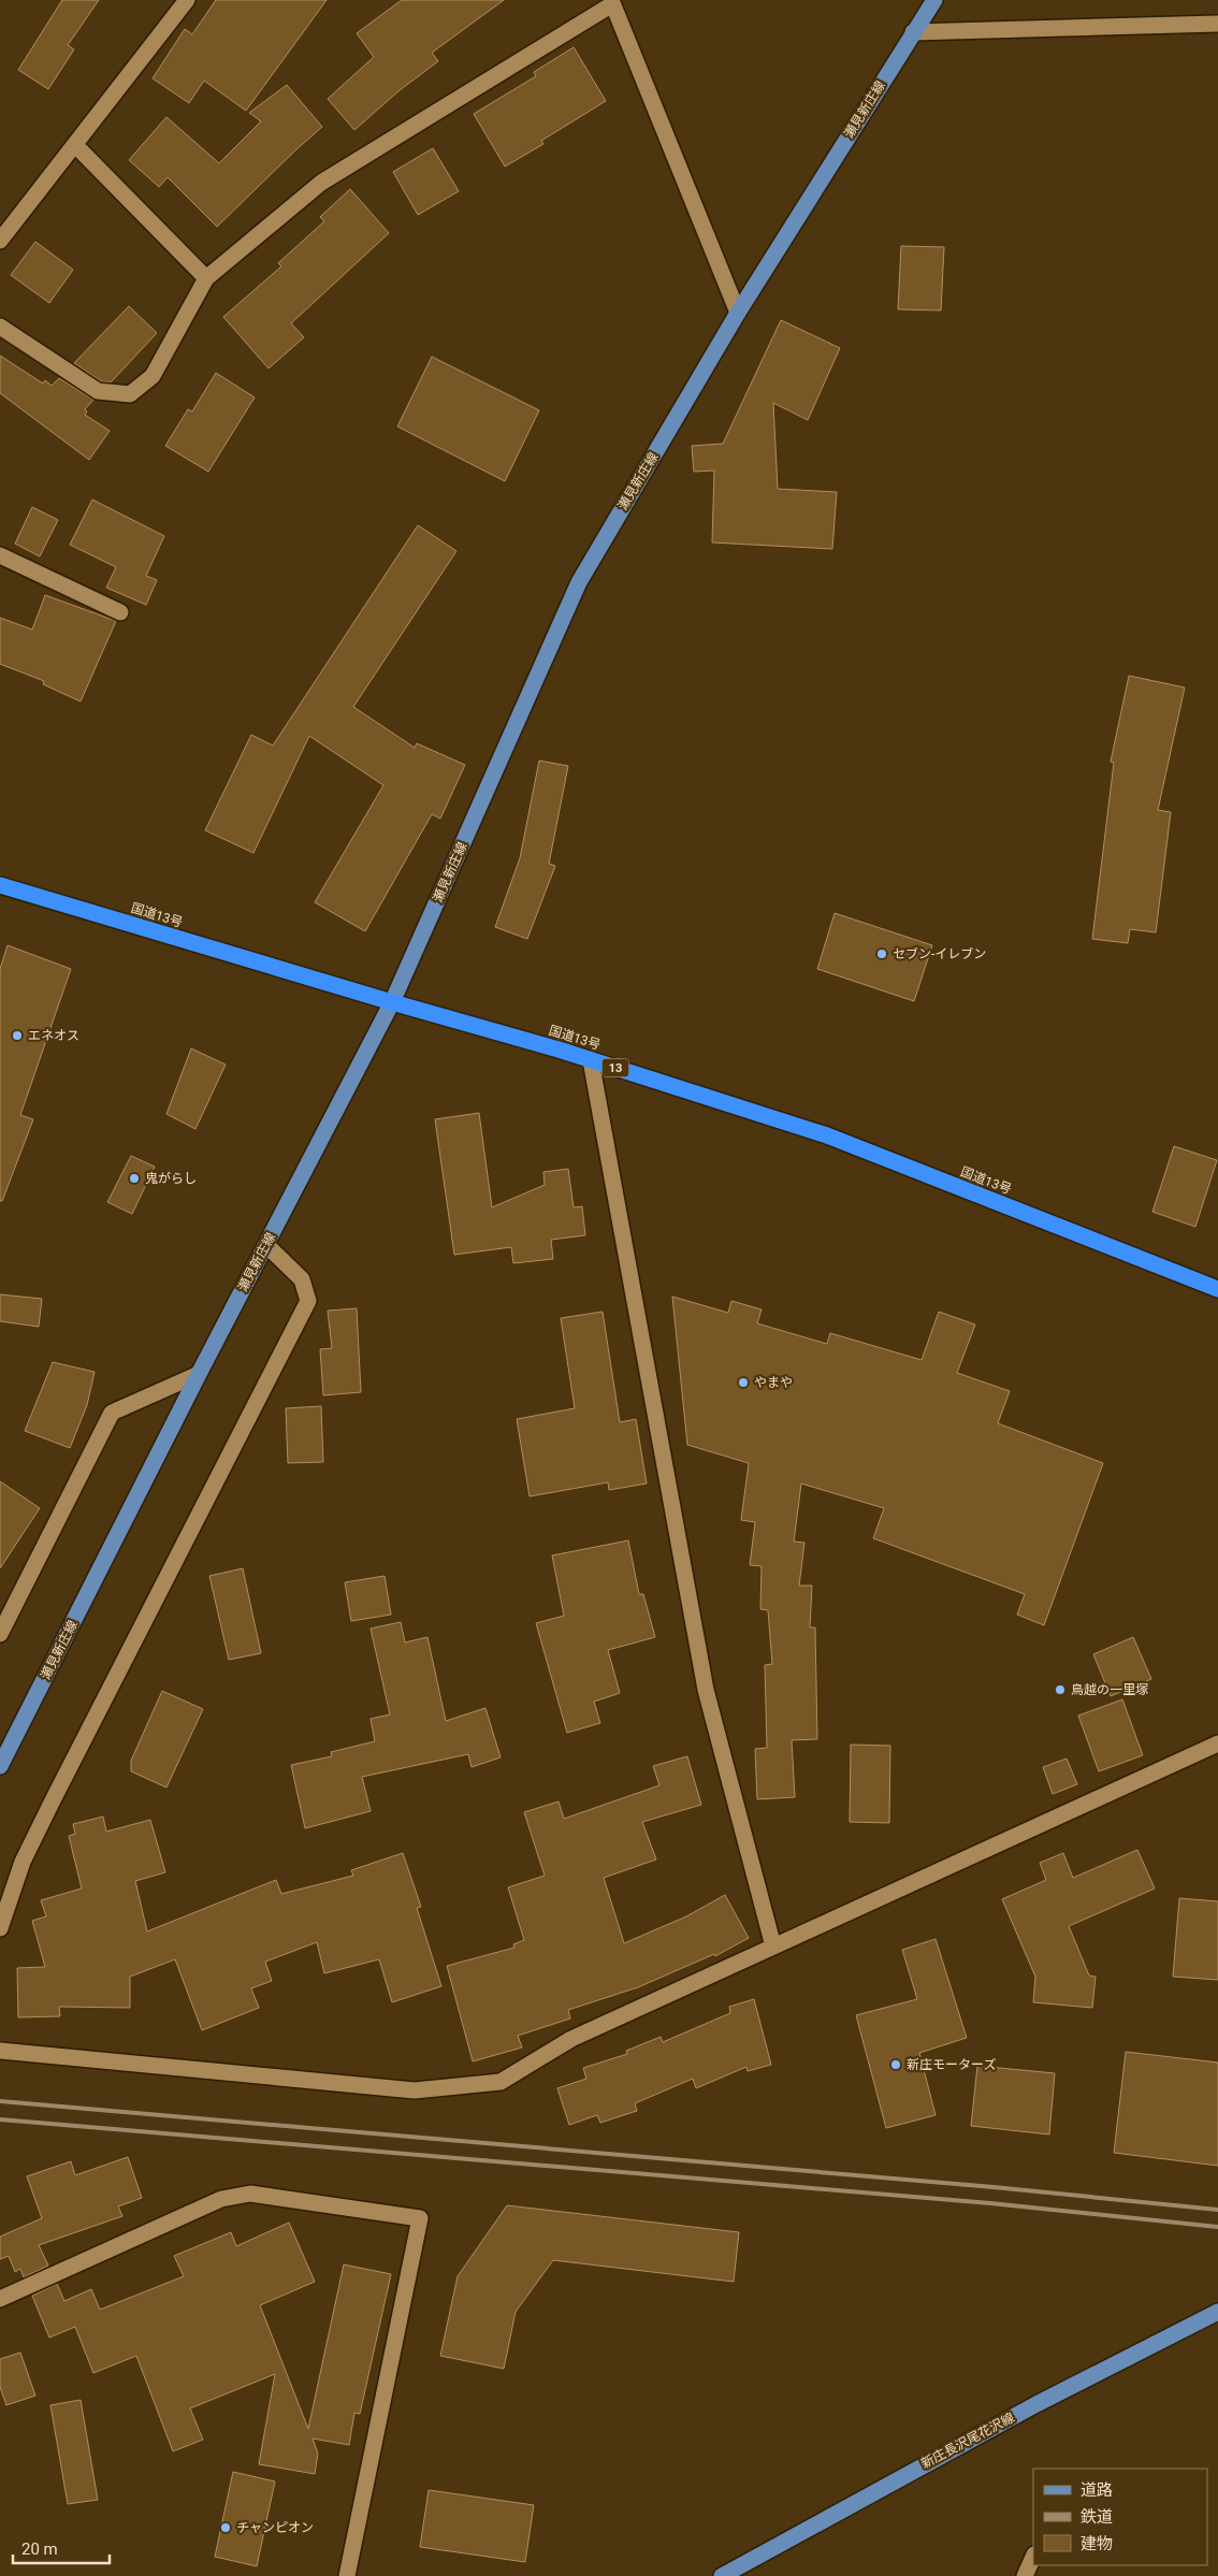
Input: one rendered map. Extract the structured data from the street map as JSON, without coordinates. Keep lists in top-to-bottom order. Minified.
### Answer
{"streets":{"highway":["国道13号","13"],"main road":["瀬見新庄線","新庄長沢尾花沢線"]},"crossings":[["瀬見新庄線","国道13号"]],"places":["セブン-イレブン","エネオス","鬼がらし","やまや","鳥越の一里塚","新庄モーターズ","チャンピオン"],"legend":["道路","鉄道","建物"],"scale_bar":"20 m"}
